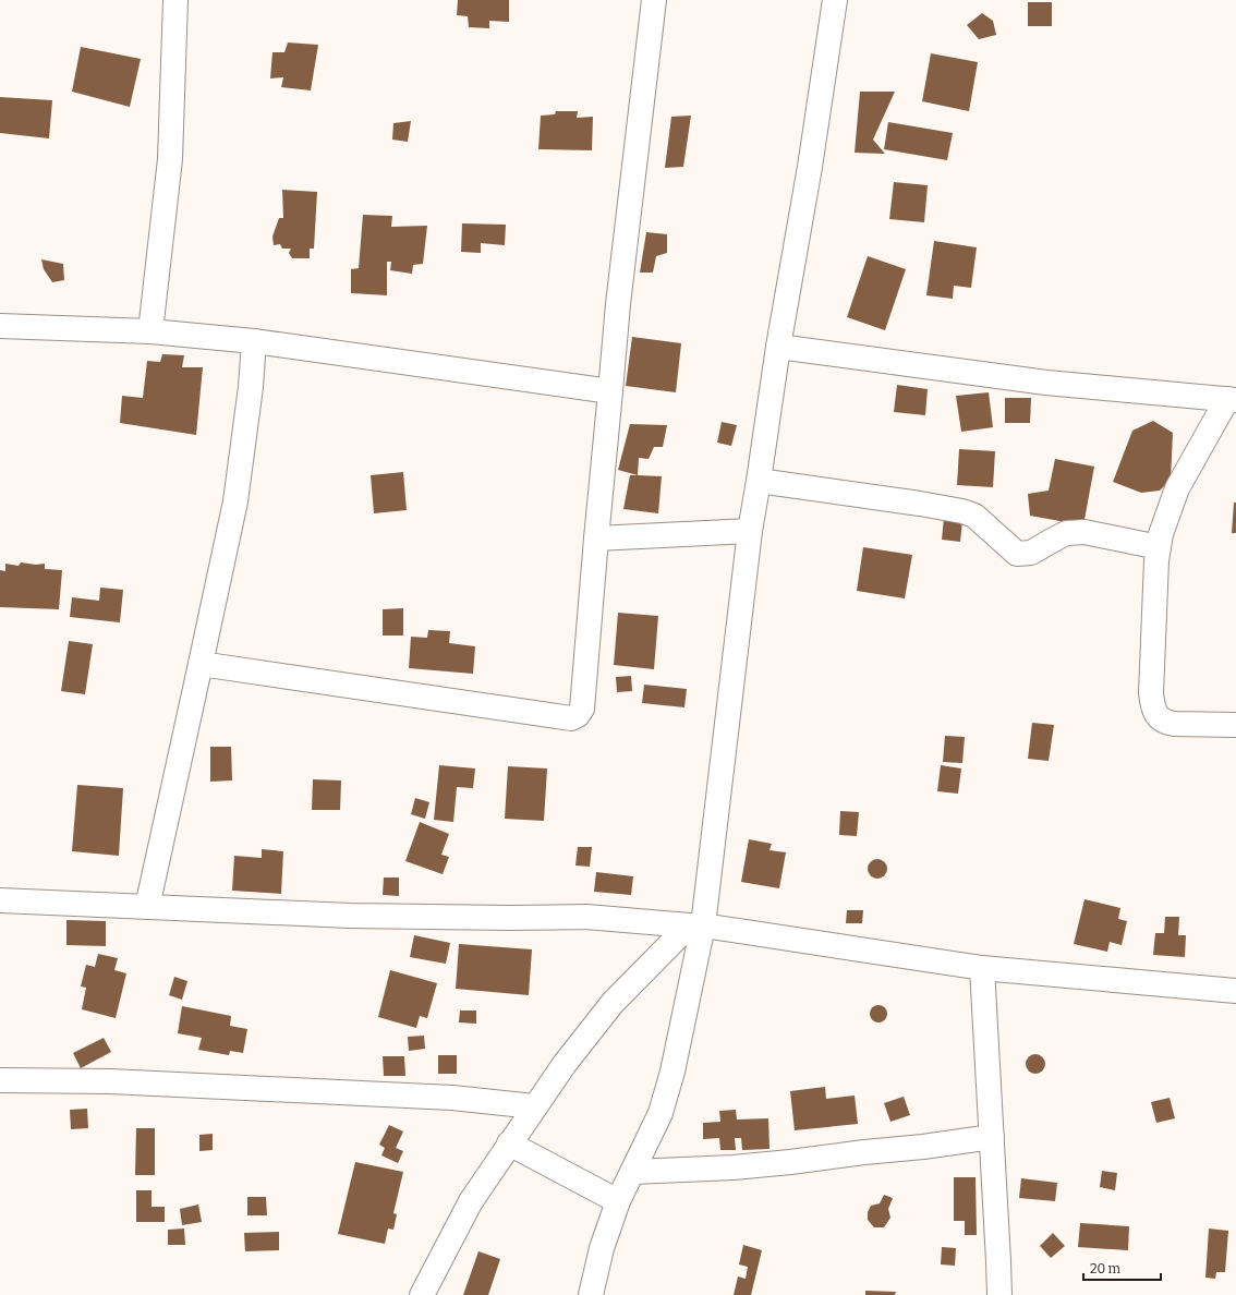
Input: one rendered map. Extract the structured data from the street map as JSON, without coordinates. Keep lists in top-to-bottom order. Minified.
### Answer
{"scale_bar":"20 m"}
